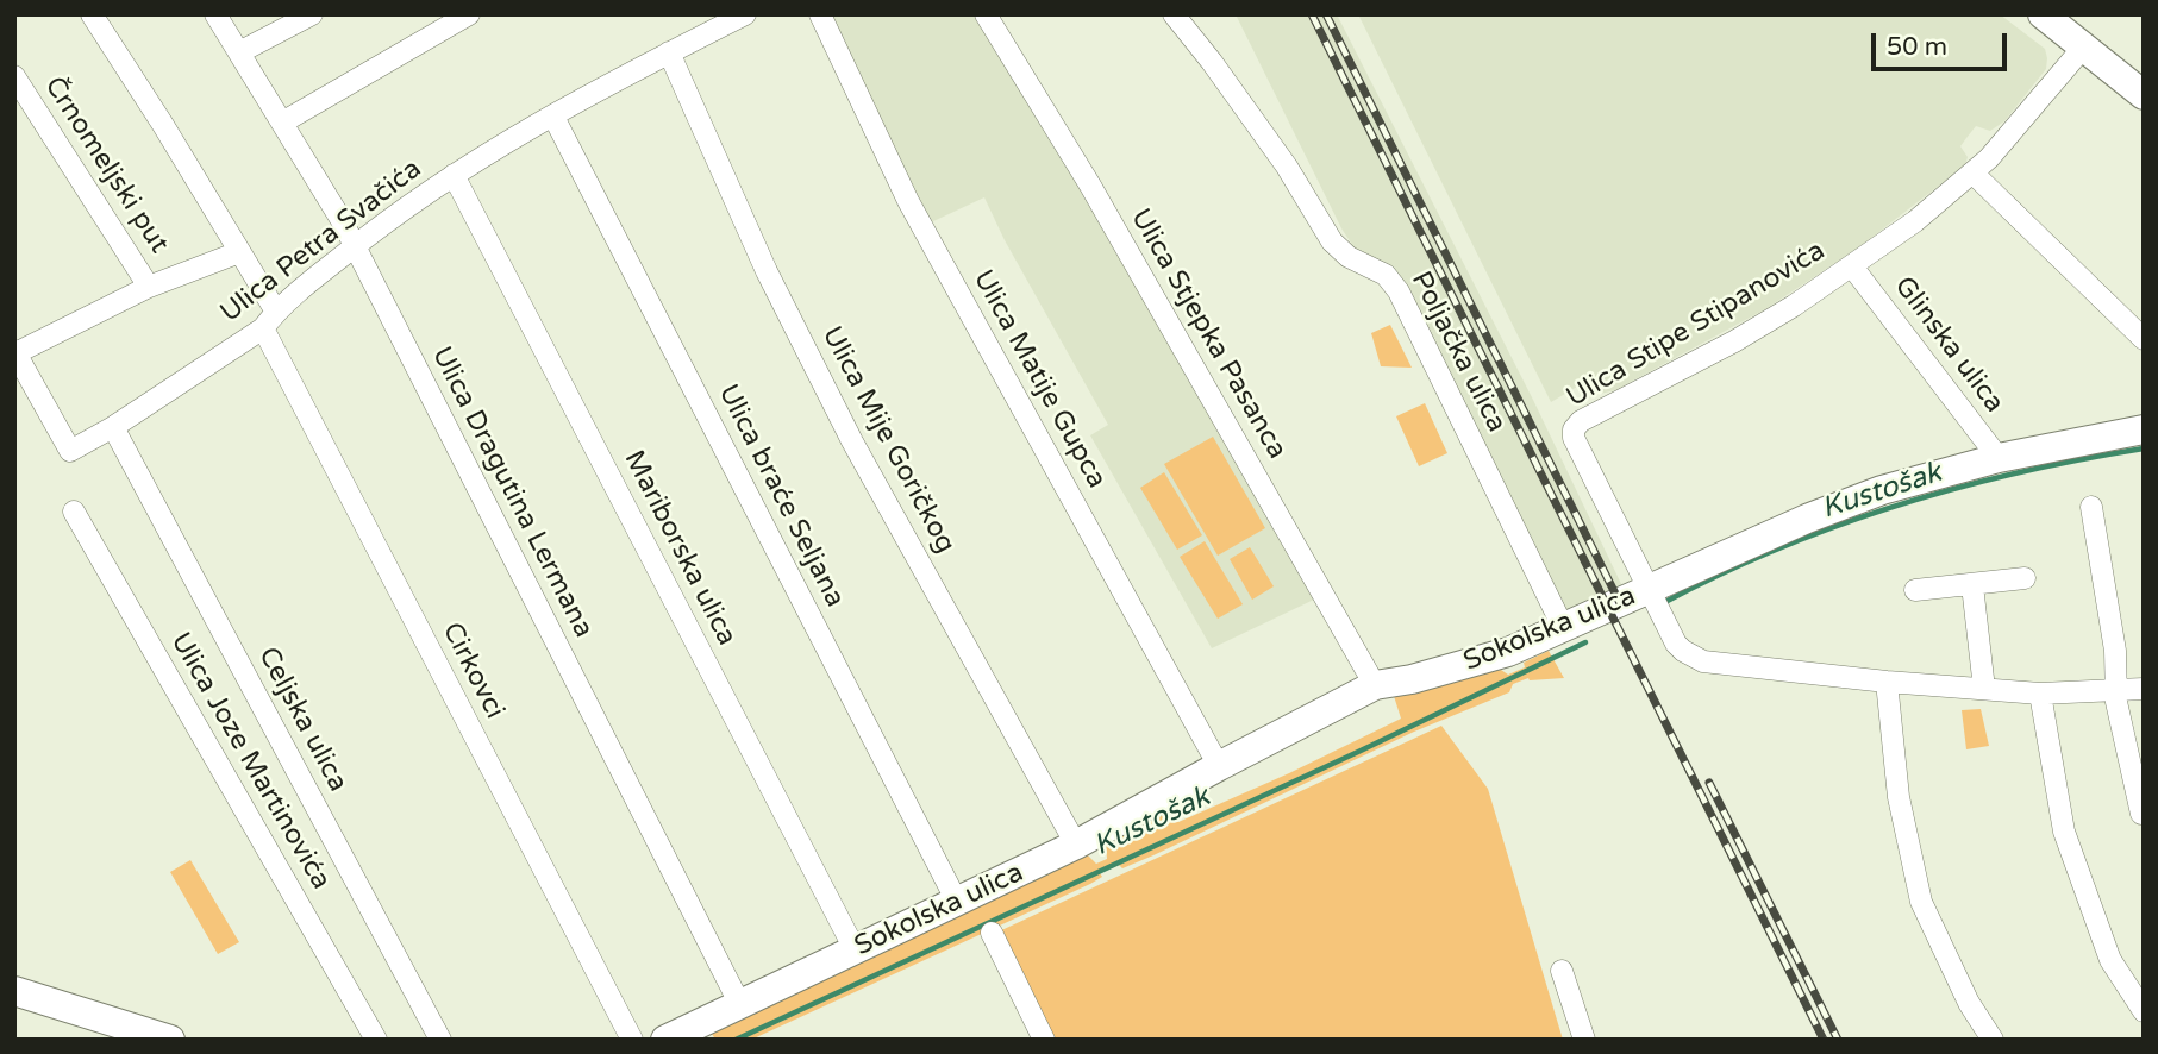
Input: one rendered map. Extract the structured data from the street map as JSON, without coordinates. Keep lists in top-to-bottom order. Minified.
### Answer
{"streets":{"street":["Črnomeljski put","Ulica Petra Svačića","Ulica Stipe Stipanovića","Ulica Stjepka Pasanca","Glinska ulica","Poljačka ulica","Ulica Matije Gupca","Ulica Mije Goričkog","Ulica Dragutina Lermana","Ulica braće Seljana","Mariborska ulica","Sokolska ulica","Cirkovci","Celjska ulica","Ulica Joze Martinovića"]},"crossings":[["Ulica Petra Svačića","Ulica Mije Goričkog"],["Ulica Petra Svačića","Ulica Dragutina Lermana"],["Ulica Petra Svačića","Ulica braće Seljana"],["Ulica Petra Svačića","Mariborska ulica"],["Ulica Petra Svačića","Cirkovci"],["Ulica Petra Svačića","Celjska ulica"],["Ulica Stipe Stipanovića","Glinska ulica"],["Ulica Stipe Stipanovića","Sokolska ulica"],["Ulica Stjepka Pasanca","Sokolska ulica"],["Glinska ulica","Sokolska ulica"],["Poljačka ulica","Sokolska ulica"],["Ulica Matije Gupca","Sokolska ulica"],["Ulica Mije Goričkog","Sokolska ulica"],["Ulica Dragutina Lermana","Sokolska ulica"],["Ulica braće Seljana","Sokolska ulica"],["Mariborska ulica","Sokolska ulica"]],"water":["Kustošak"],"scale_bar":"50 m"}
